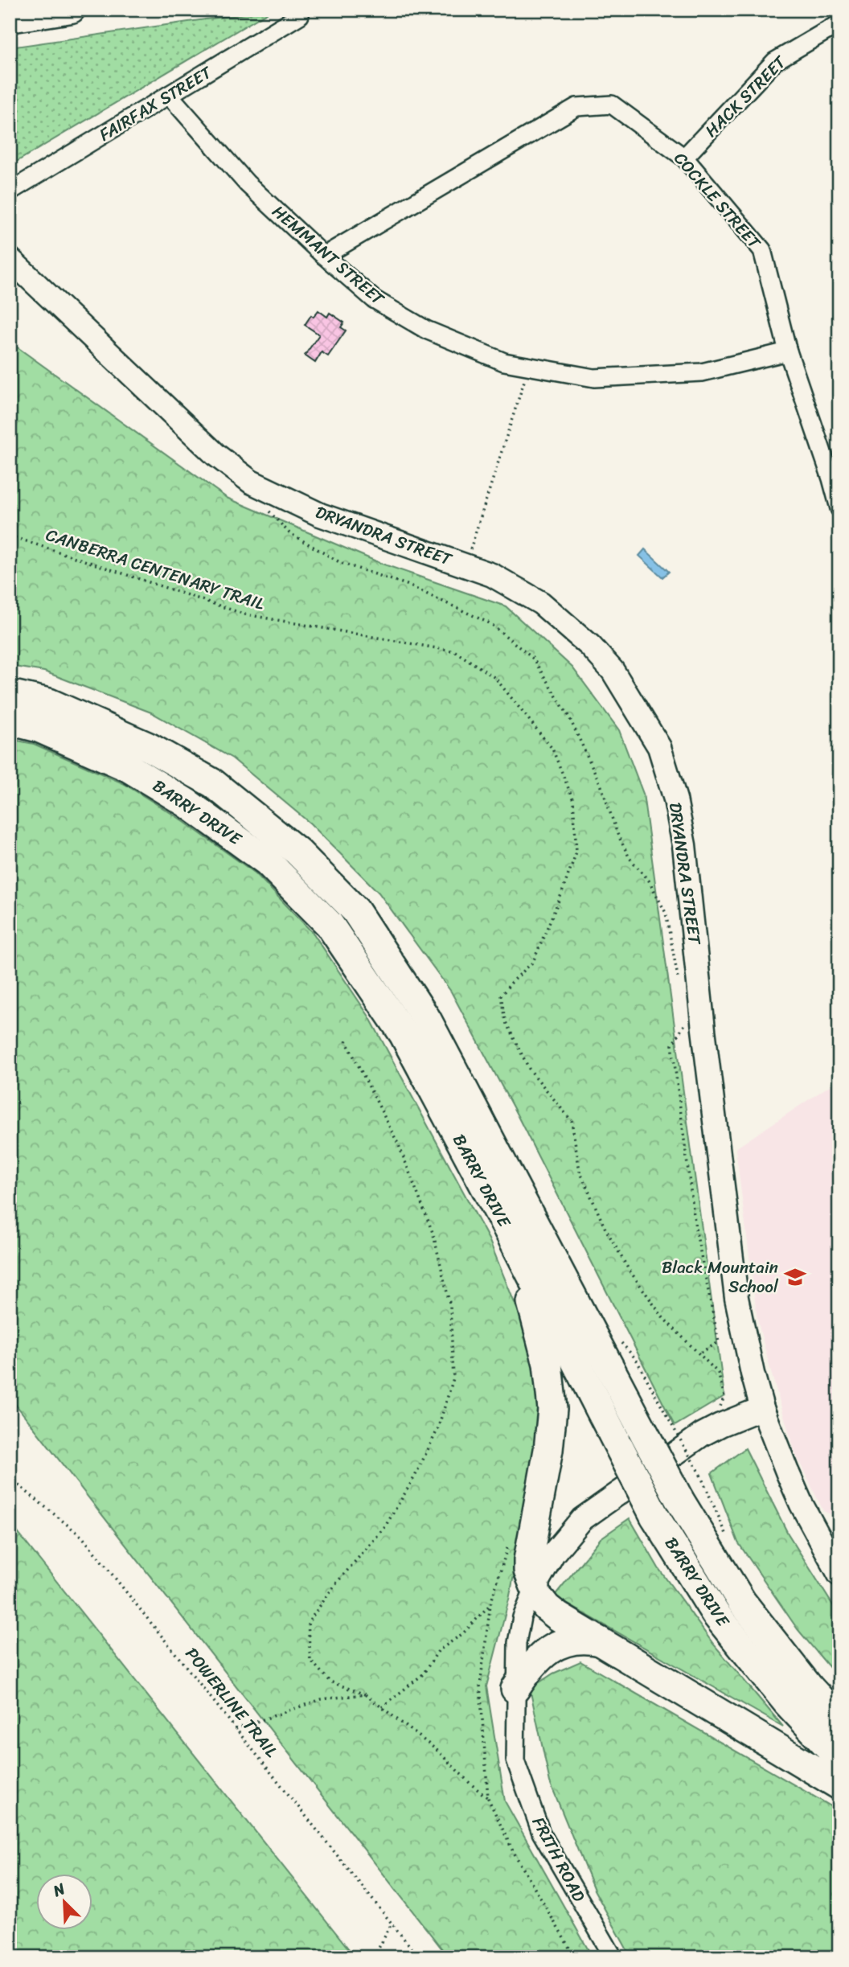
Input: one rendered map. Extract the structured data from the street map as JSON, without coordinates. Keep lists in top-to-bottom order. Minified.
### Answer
{"streets":{"main road":["BARRY DRIVE"],"street":["HACK STREET","FAIRFAX STREET","COCKLE STREET","HEMMANT STREET","DRYANDRA STREET","FRITH ROAD"],"path":["CANBERRA CENTENARY TRAIL","POWERLINE TRAIL"]},"crossings":[["HACK STREET","COCKLE STREET"],["FAIRFAX STREET","HEMMANT STREET"],["COCKLE STREET","HEMMANT STREET"],["DRYANDRA STREET","FRITH ROAD"]],"places":{"school or university":["Black Mountain School"]},"north":"top left"}
